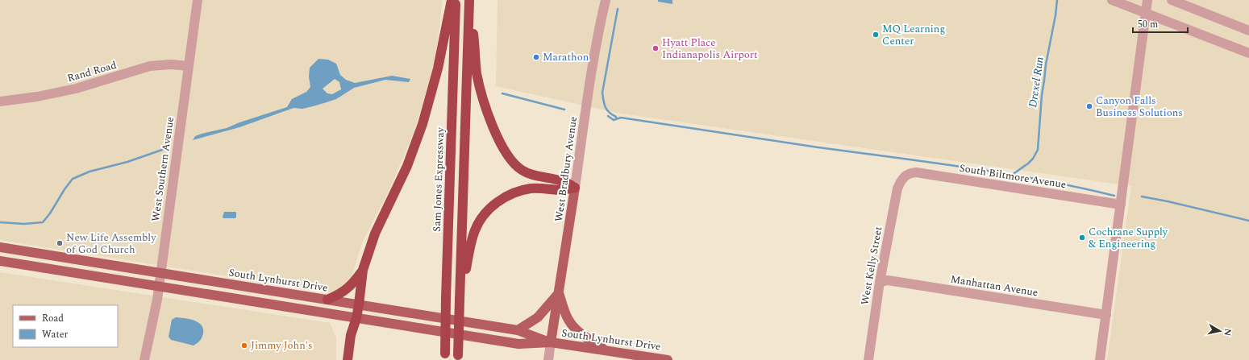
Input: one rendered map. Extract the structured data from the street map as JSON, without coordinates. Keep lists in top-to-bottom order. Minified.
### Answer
{"streets":{"highway":["Sam Jones Expressway"],"main road":["West Bradbury Avenue","South Lynhurst Drive"],"street":["Rand Road","West Southern Avenue","South Biltmore Avenue","West Kelly Street","Manhattan Avenue"]},"crossings":[["Rand Road","West Southern Avenue"],["West Southern Avenue","South Lynhurst Drive"],["West Bradbury Avenue","South Lynhurst Drive"],["South Biltmore Avenue","West Kelly Street"],["West Kelly Street","Manhattan Avenue"]],"water":["Drexel Run"],"places":["MQ Learning Center","Hyatt Place Indianapolis Airport","Marathon","Canyon Falls Business Solutions","Cochrane Supply & Engineering","New Life Assembly of God Church","Jimmy John's"],"legend":["Road","Water"],"scale_bar":"50 m","north":"right"}
